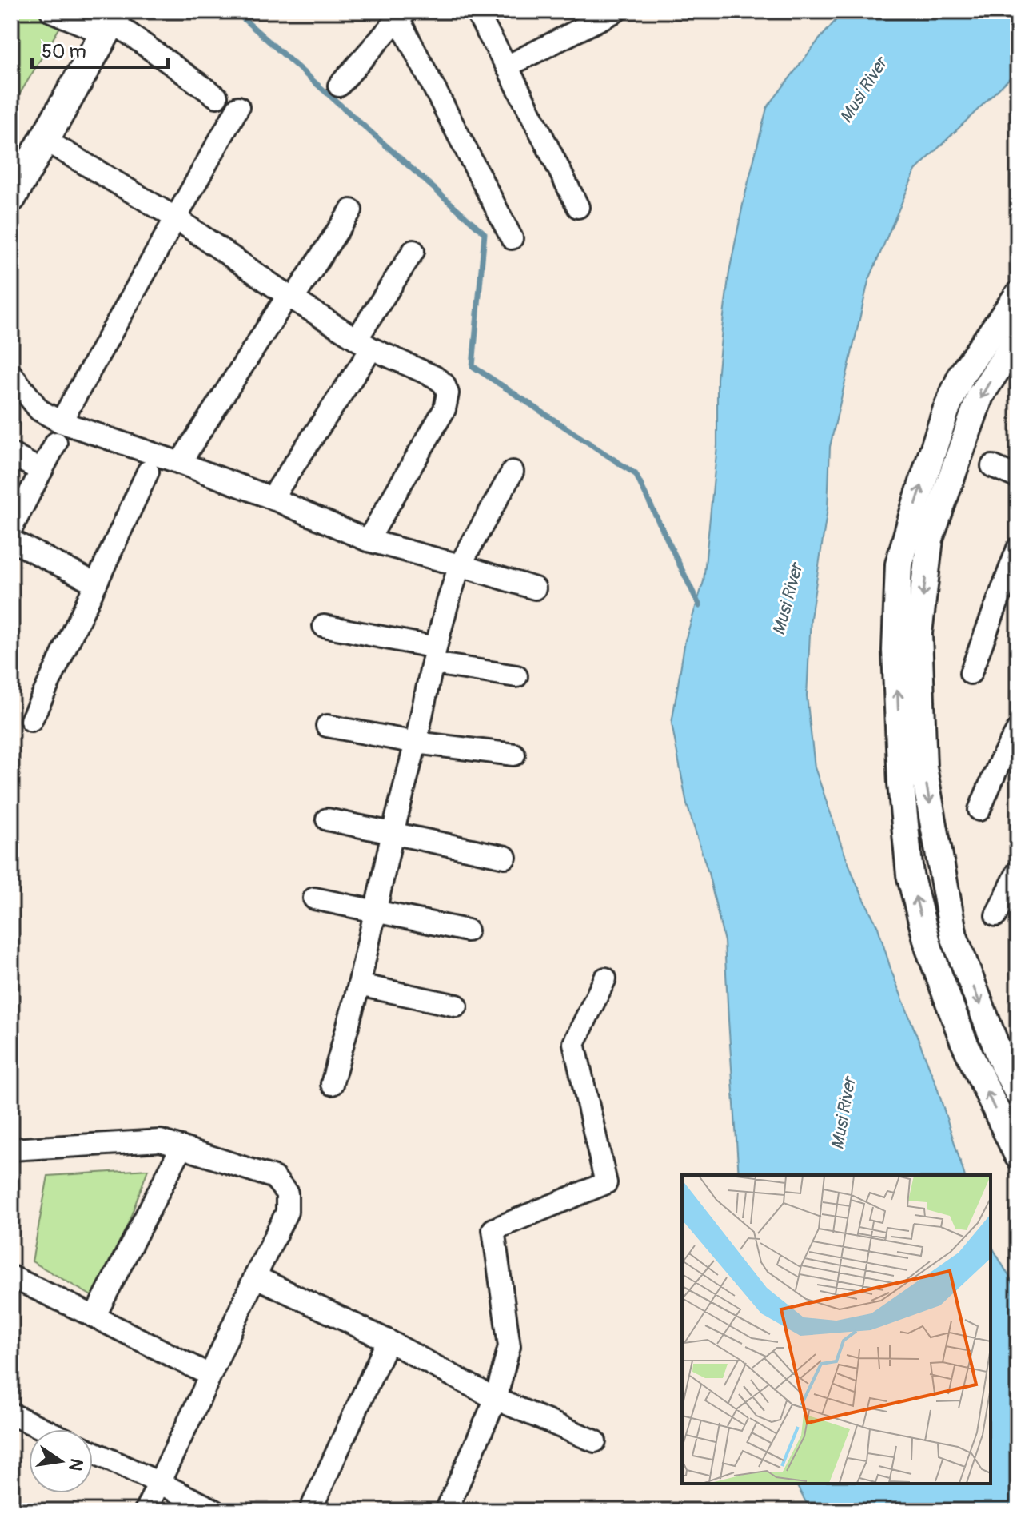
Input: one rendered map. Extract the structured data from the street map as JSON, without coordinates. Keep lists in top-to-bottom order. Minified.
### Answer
{"water":["Musi River"],"scale_bar":"50 m","north":"right"}
